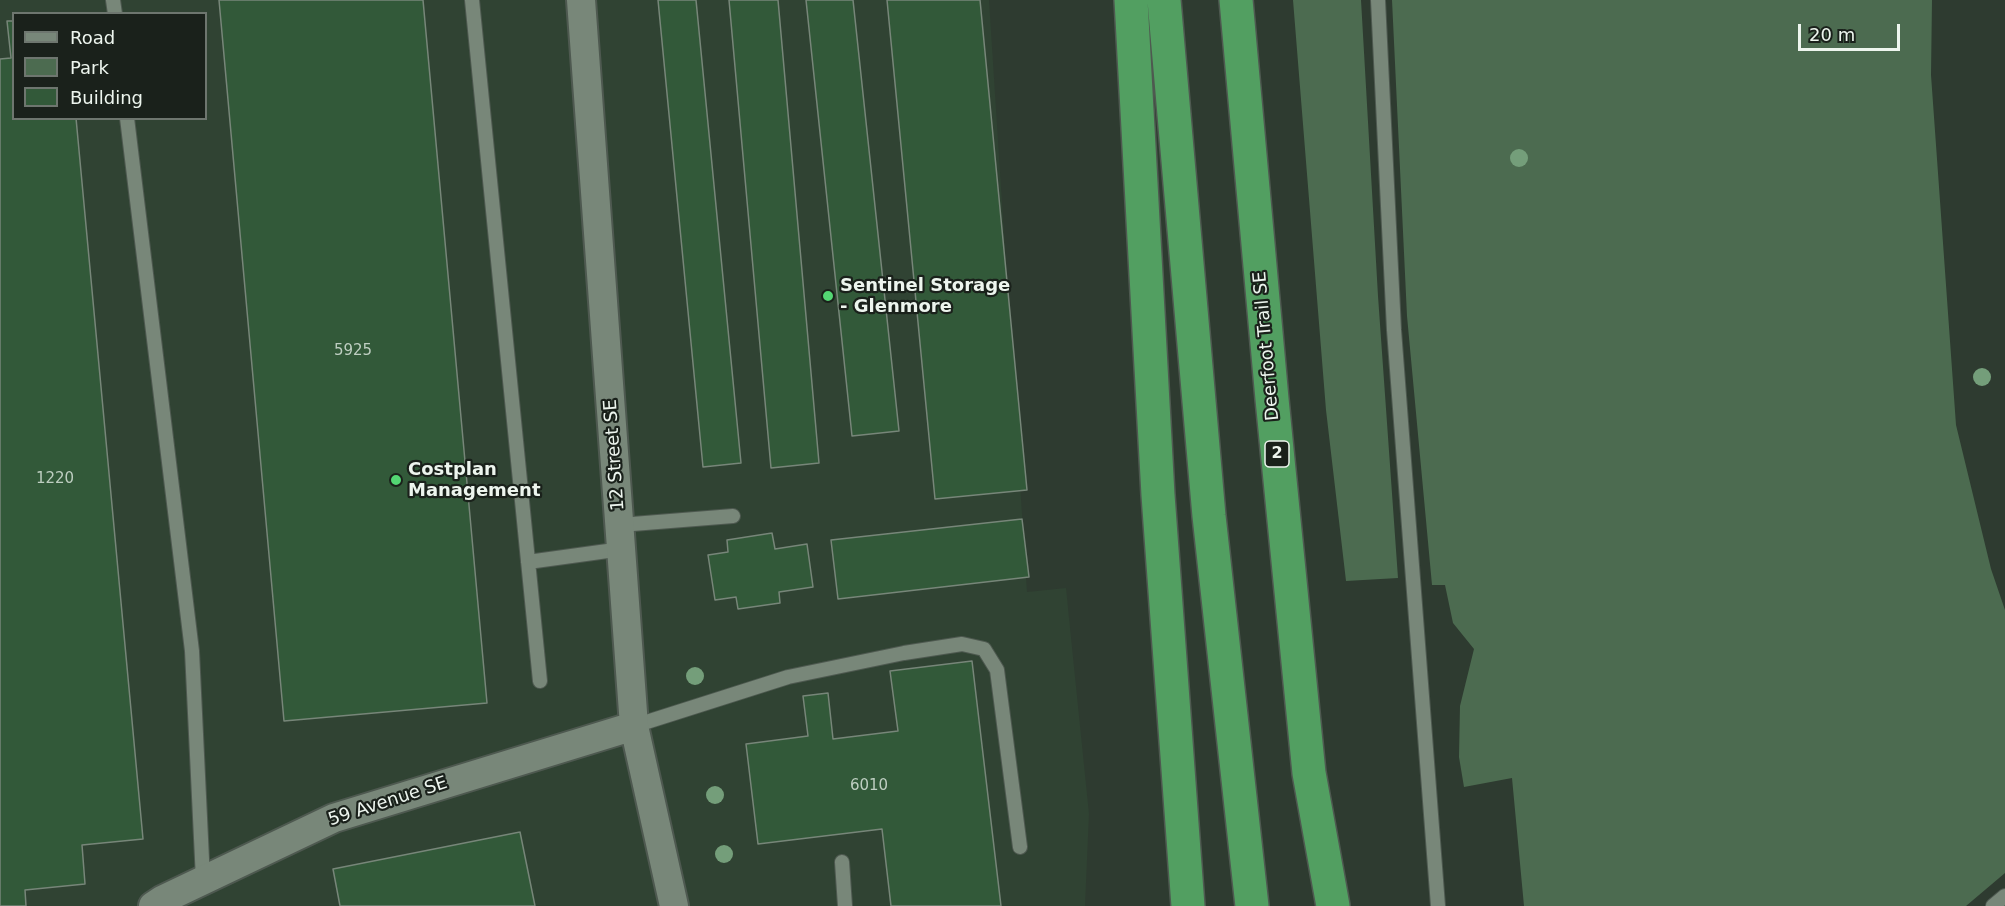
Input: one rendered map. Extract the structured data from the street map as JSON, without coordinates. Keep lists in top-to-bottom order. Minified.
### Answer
{"streets":{"highway":["Deerfoot Trail SE","2"],"street":["12 Street SE","59 Avenue SE"]},"crossings":[["12 Street SE","59 Avenue SE"]],"places":["Sentinel Storage - Glenmore","Costplan Management"],"house_numbers":["5925","1220","6010"],"legend":["Road","Park","Building"],"scale_bar":"20 m"}
